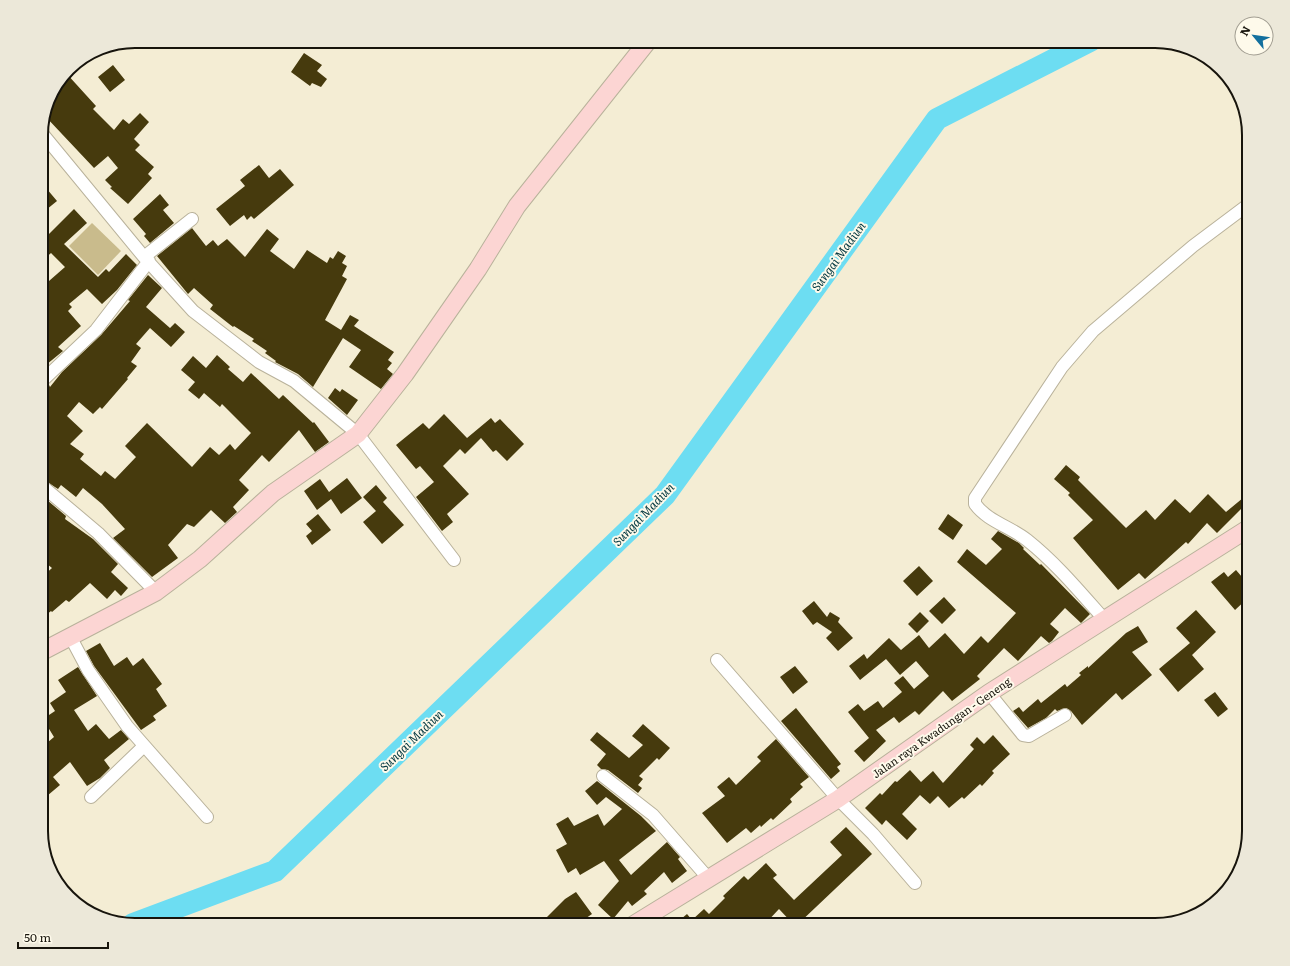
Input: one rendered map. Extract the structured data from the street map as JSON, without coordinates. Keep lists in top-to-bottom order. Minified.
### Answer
{"streets":{"street":["Jalan raya Kwadungan - Geneng"]},"water":["Sungai Madiun"],"scale_bar":"50 m","north":"top left"}
